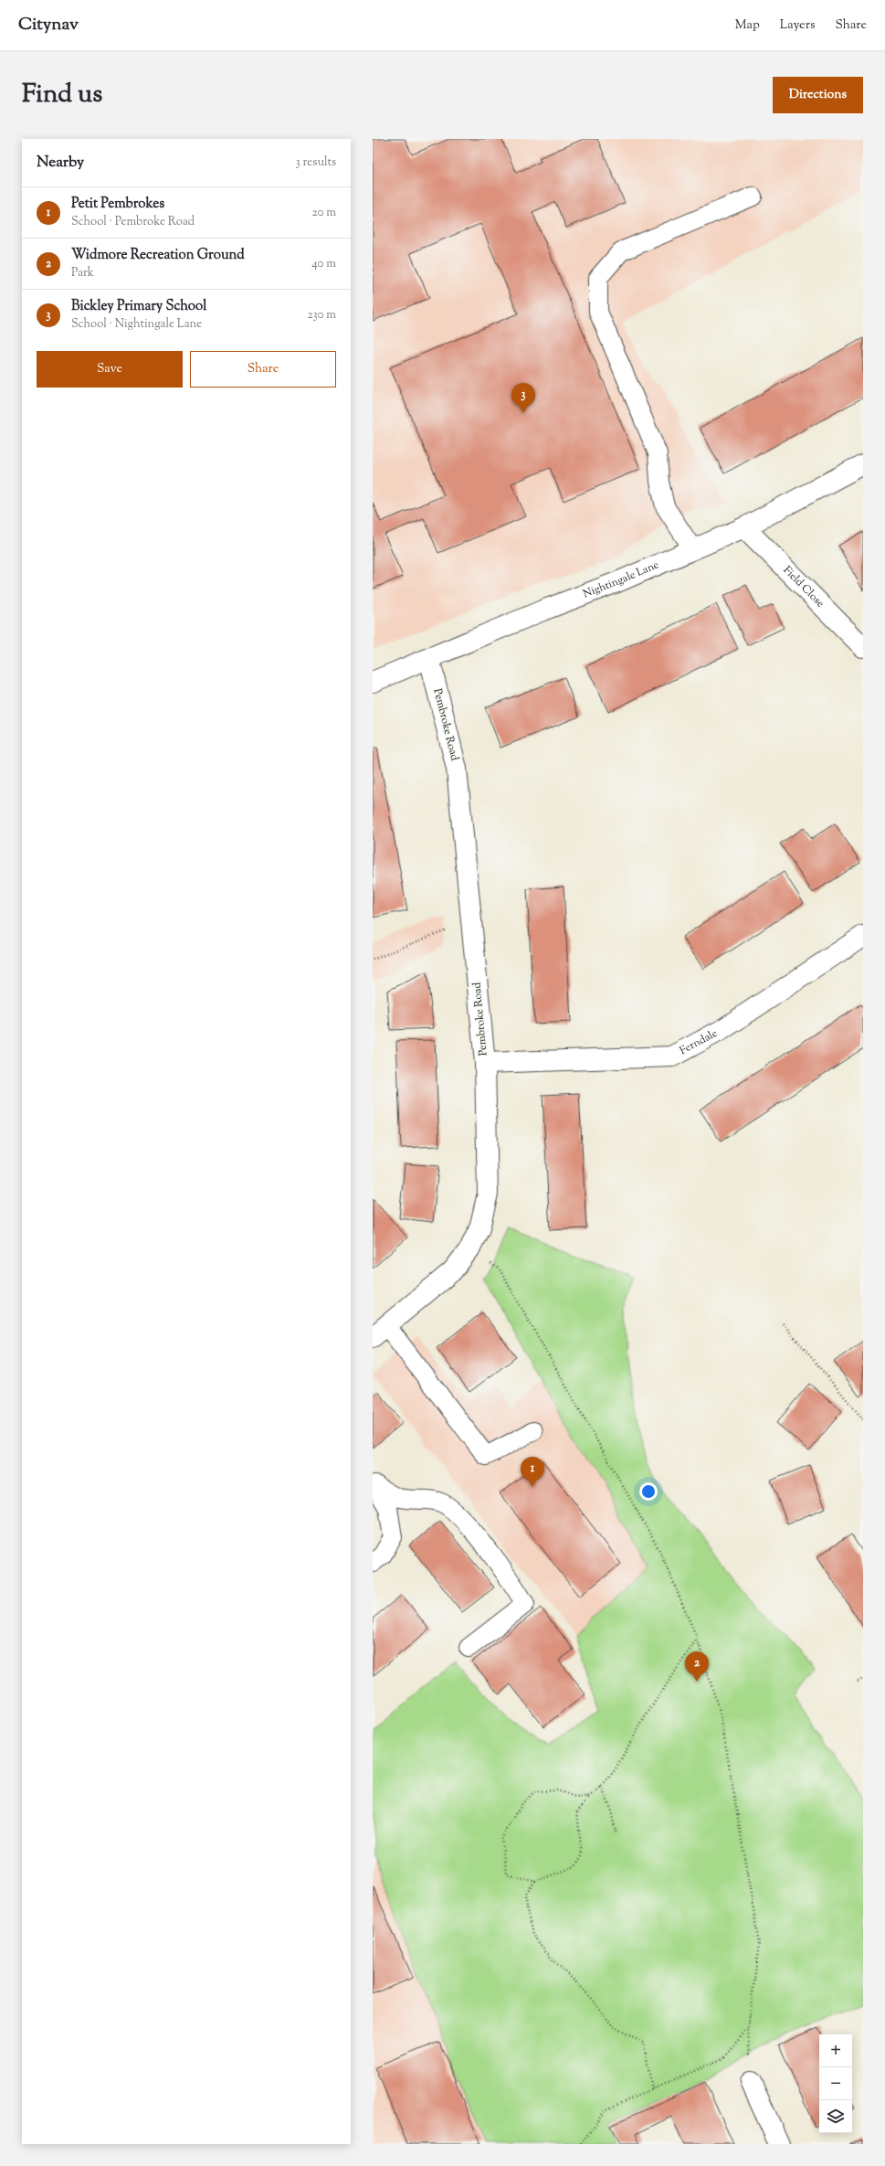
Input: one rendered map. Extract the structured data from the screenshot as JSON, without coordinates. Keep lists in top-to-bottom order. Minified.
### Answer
{"streets":{"street":["Nightingale Lane","Field Close","Pembroke Road","Ferndale"]},"crossings":[["Nightingale Lane","Field Close"],["Nightingale Lane","Pembroke Road"],["Pembroke Road","Ferndale"]],"page":{"header":"Citynav","nav":["Map","Layers","Share"],"title":"Find us","buttons":["Directions",["Save","Share"]],"heading":["Nearby","3 results"],"list":[{"mark":"1","name":"Petit Pembrokes","note":"School · Pembroke Road","value":"20 m"},{"mark":"2","name":"Widmore Recreation Ground","note":"Park","value":"40 m"},{"mark":"3","name":"Bickley Primary School","note":"School · Nightingale Lane","value":"230 m"}],"pins":["3","1","2"],"map_buttons":["+","−"]}}
